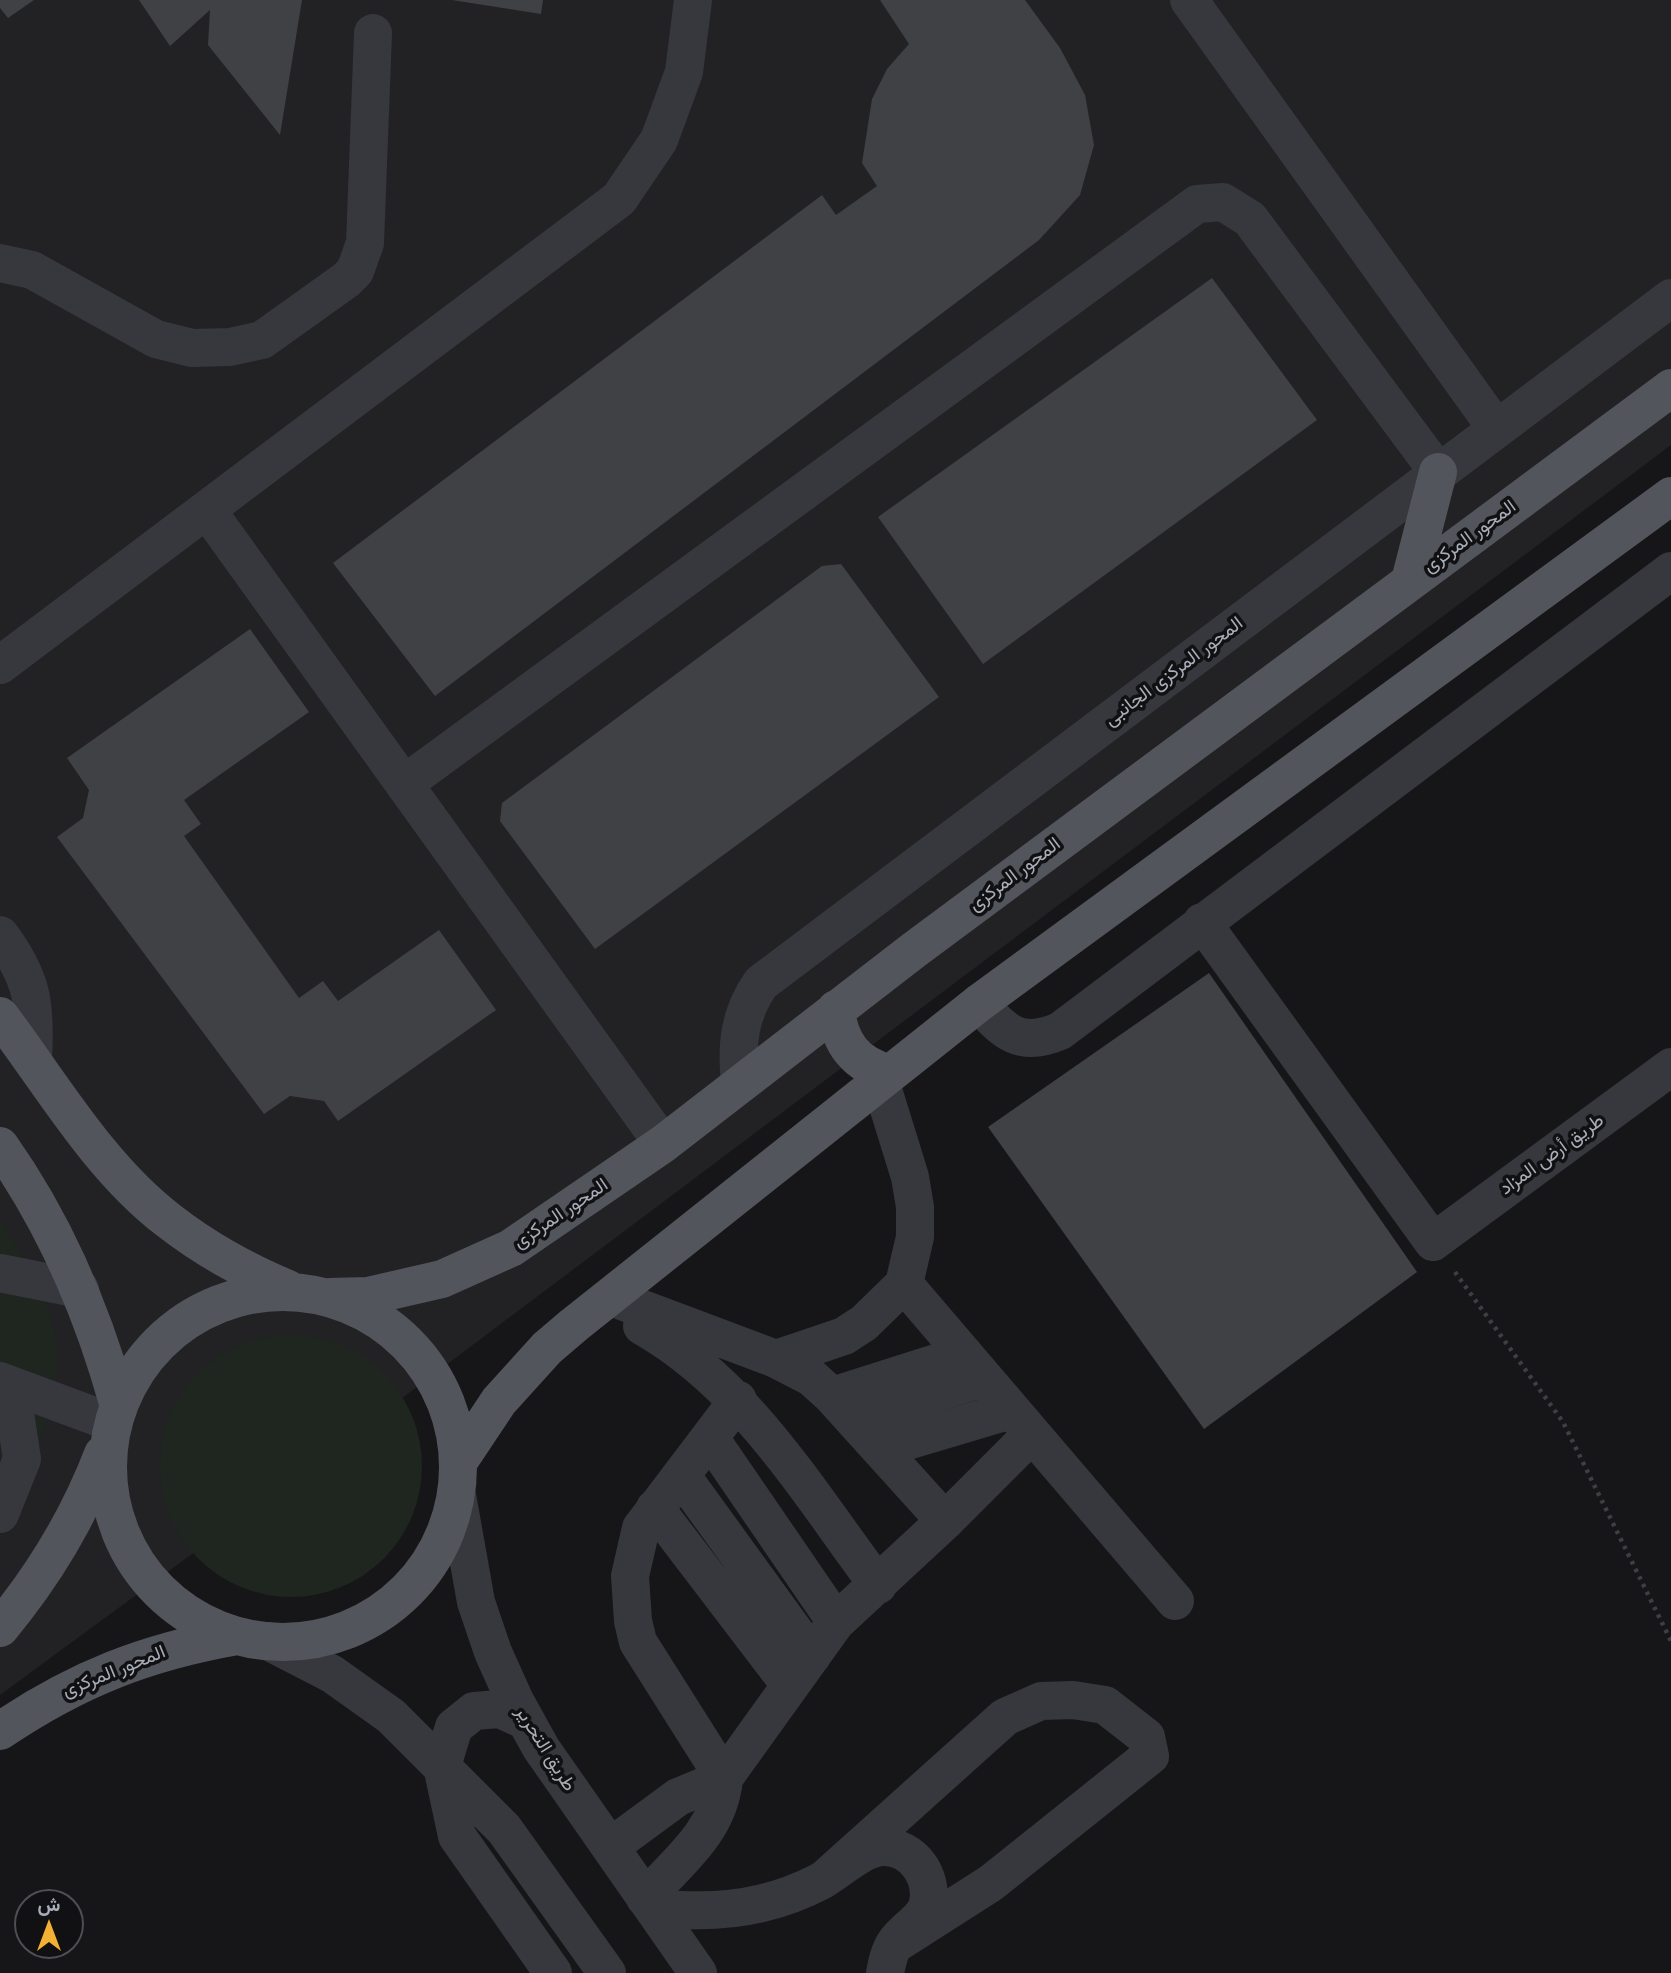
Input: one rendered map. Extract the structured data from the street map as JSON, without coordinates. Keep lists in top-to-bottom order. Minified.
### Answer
{"streets":{"main road":["المحور المركزى"],"street":["المحور المركزى الجانبى","طريق أرض المزاد","طريق التحرير"]},"crossings":[["المحور المركزى","المحور المركزى الجانبى"]],"north":"top"}
